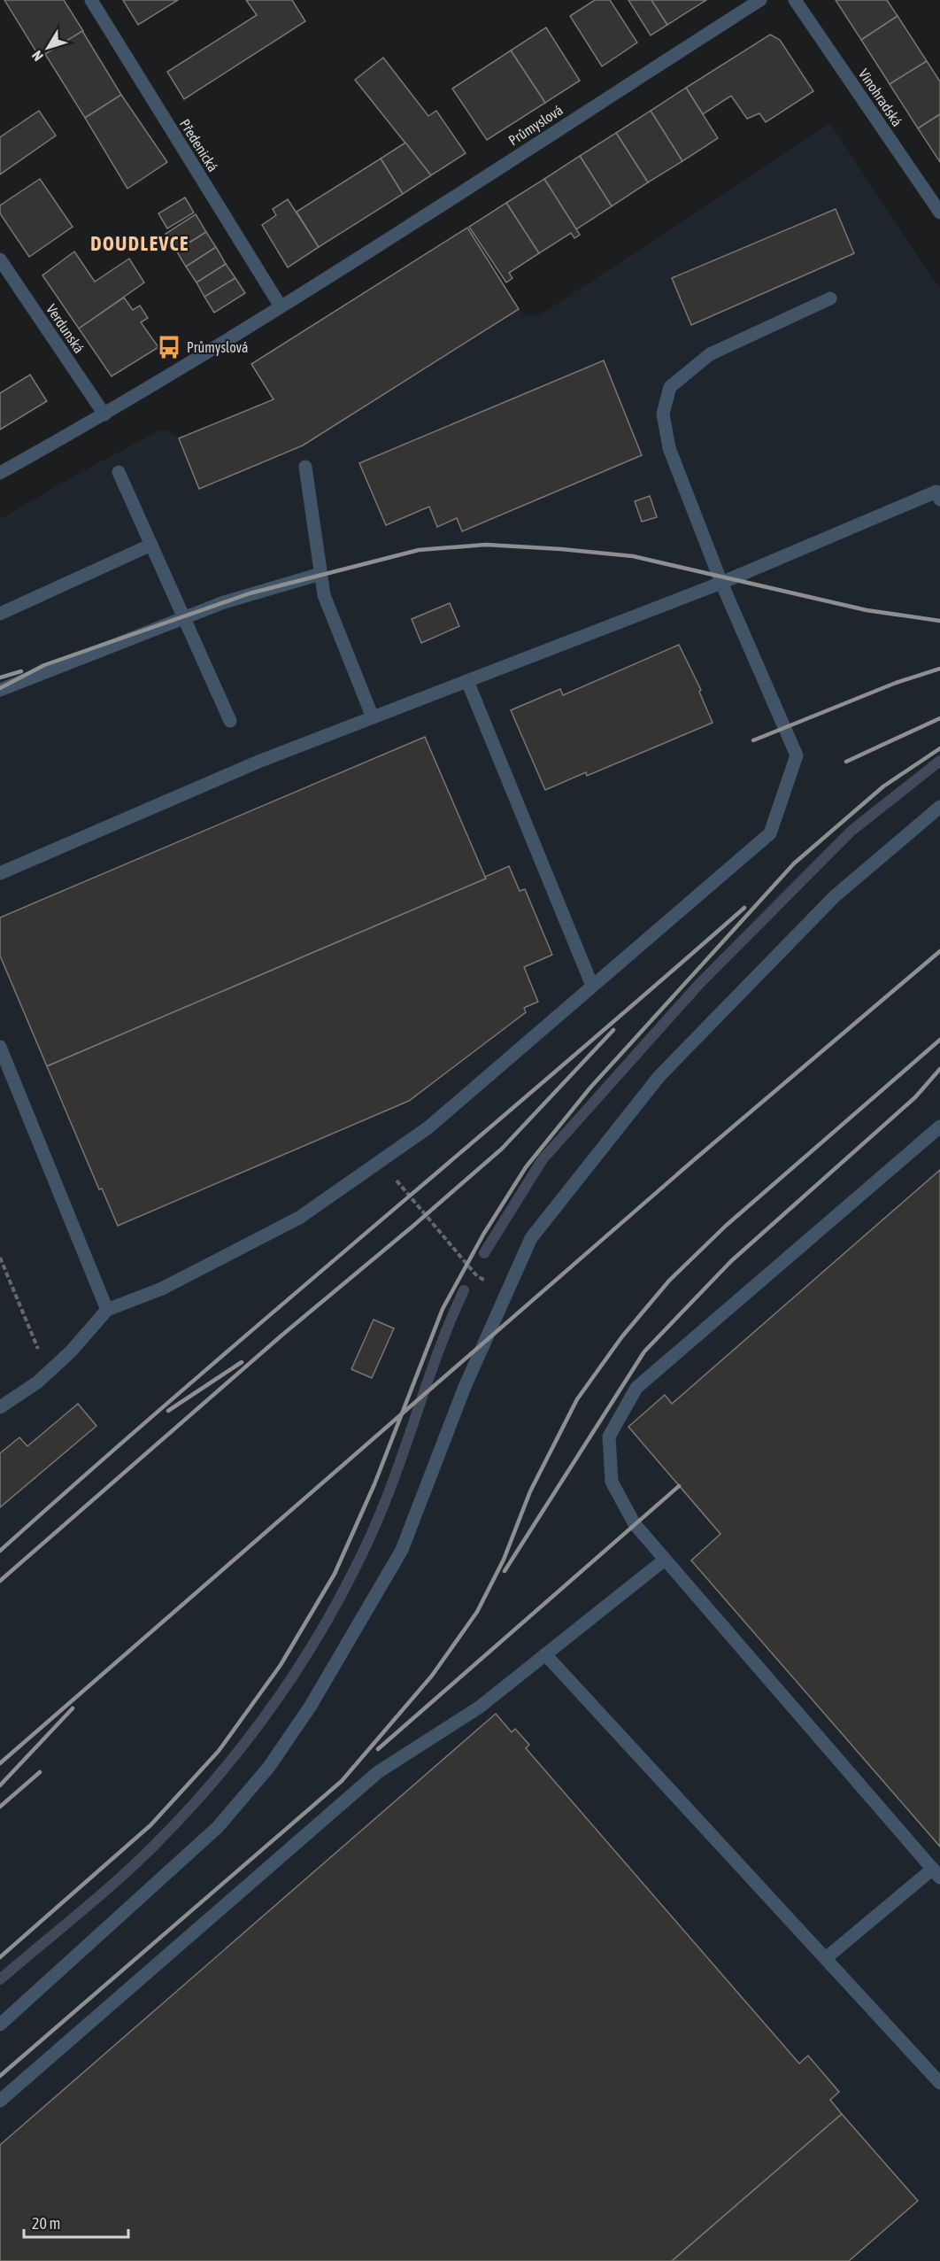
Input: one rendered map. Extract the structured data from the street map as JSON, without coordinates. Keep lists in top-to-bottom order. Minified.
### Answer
{"streets":{"street":["Vinohradská","Průmyslová","Předenická","Verdunská"]},"crossings":[["Průmyslová","Předenická"],["Průmyslová","Verdunská"]],"districts":["DOUDLEVCE"],"places":{"bus stop":["Průmyslová"]},"scale_bar":"20 m","north":"bottom left"}
